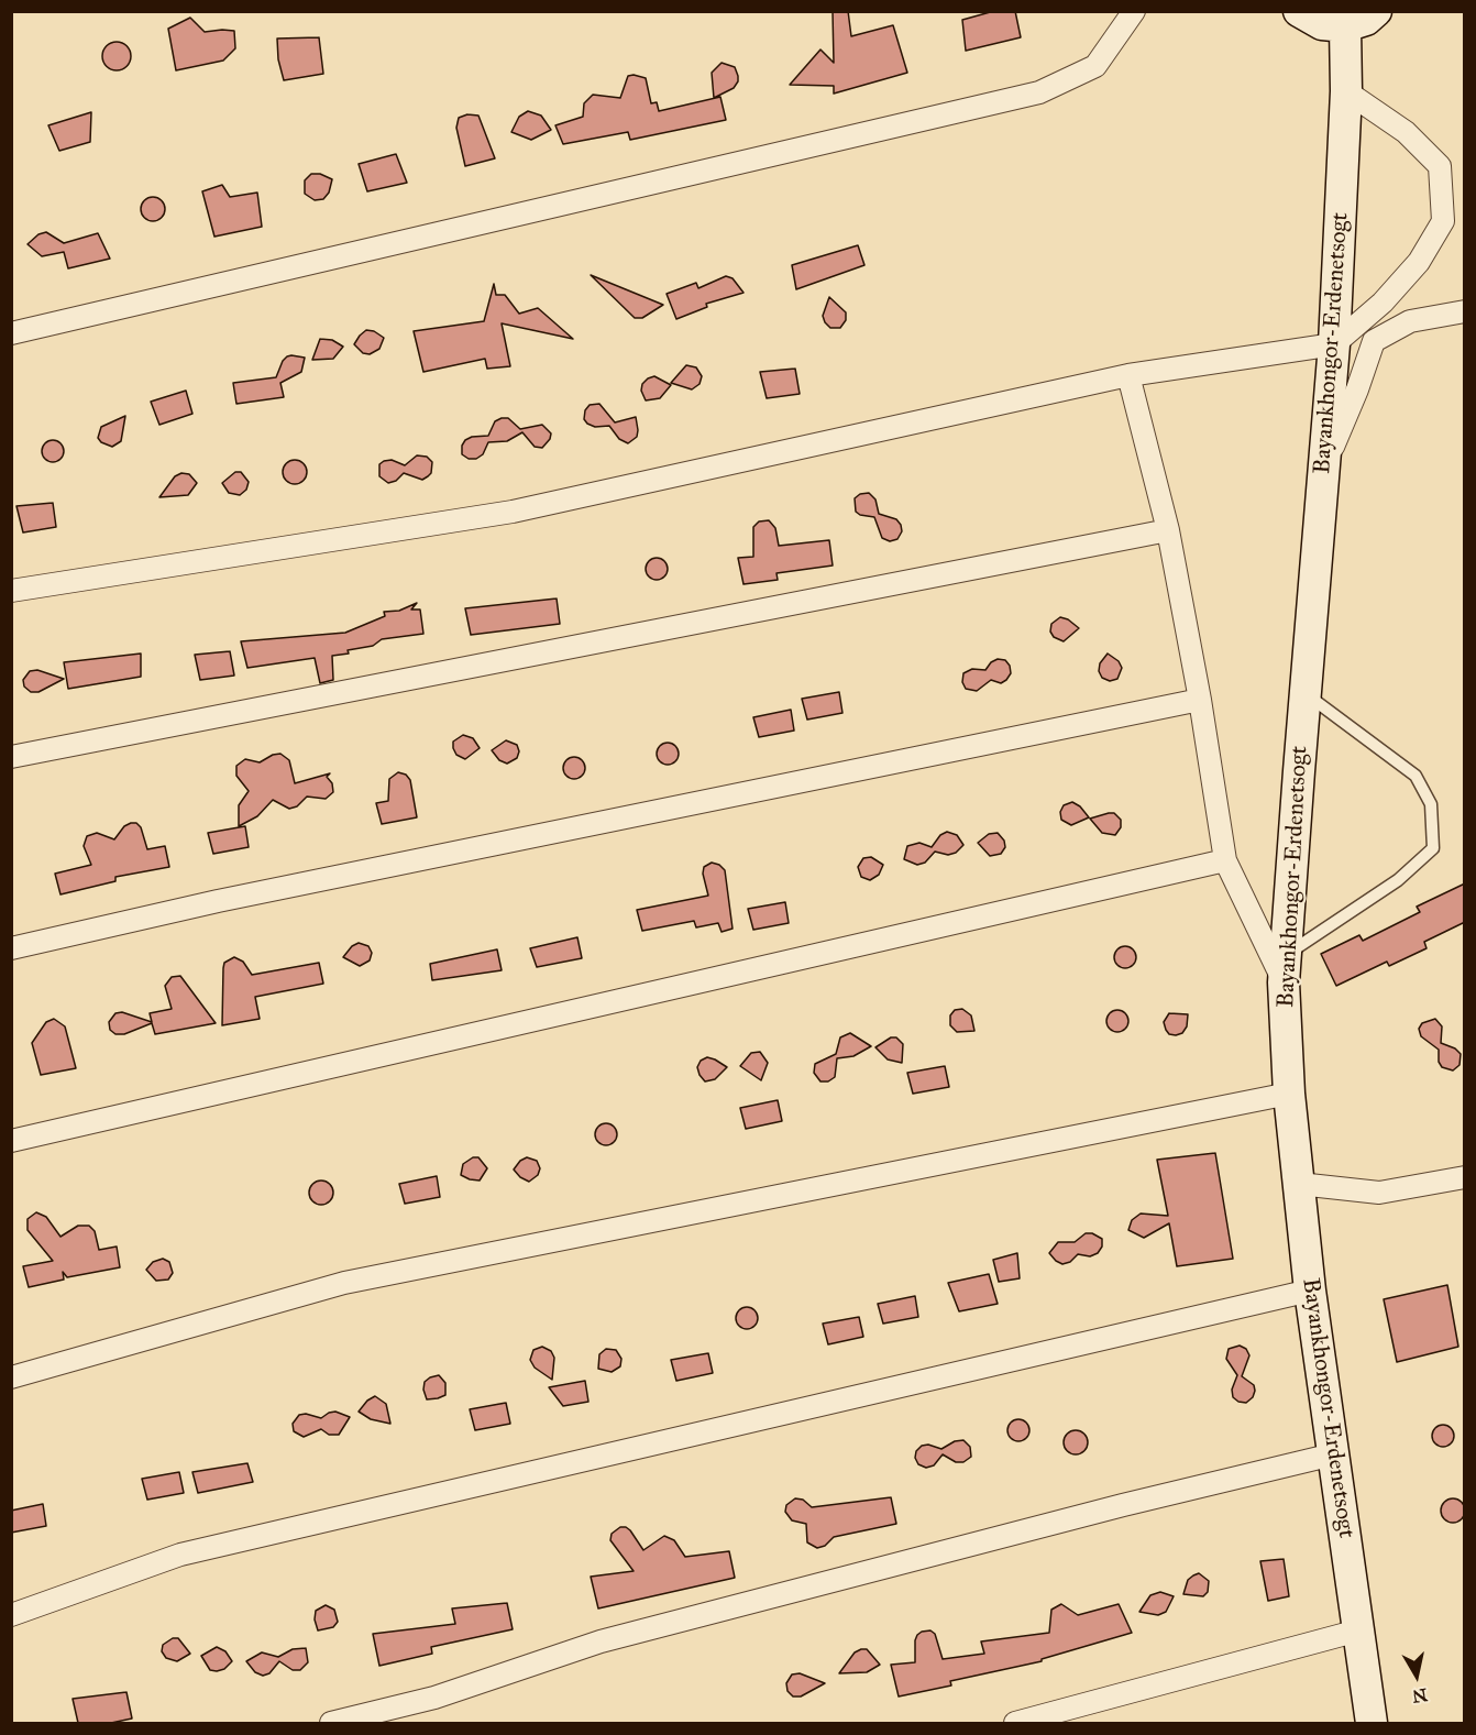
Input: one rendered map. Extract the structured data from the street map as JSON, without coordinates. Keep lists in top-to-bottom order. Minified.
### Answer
{"streets":{"street":["Bayankhongor-Erdenetsogt"]},"north":"bottom"}
